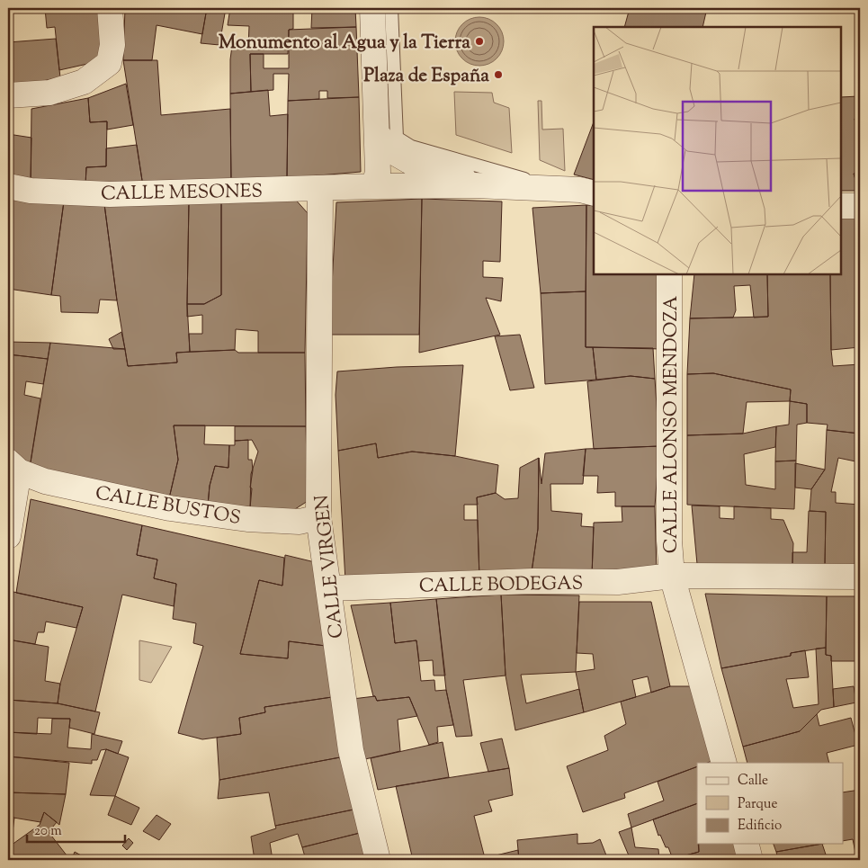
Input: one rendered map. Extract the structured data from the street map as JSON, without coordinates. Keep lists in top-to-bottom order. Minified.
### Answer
{"streets":{"street":["CALLE MESONES","CALLE ALONSO MENDOZA","CALLE BUSTOS","CALLE VIRGEN","CALLE BODEGAS"]},"crossings":[["CALLE MESONES","CALLE VIRGEN"],["CALLE ALONSO MENDOZA","CALLE BODEGAS"],["CALLE BUSTOS","CALLE VIRGEN"],["CALLE VIRGEN","CALLE BODEGAS"]],"places":["Monumento al Agua y la Tierra","Plaza de España"],"legend":["Calle","Parque","Edificio"],"scale_bar":"20 m"}
